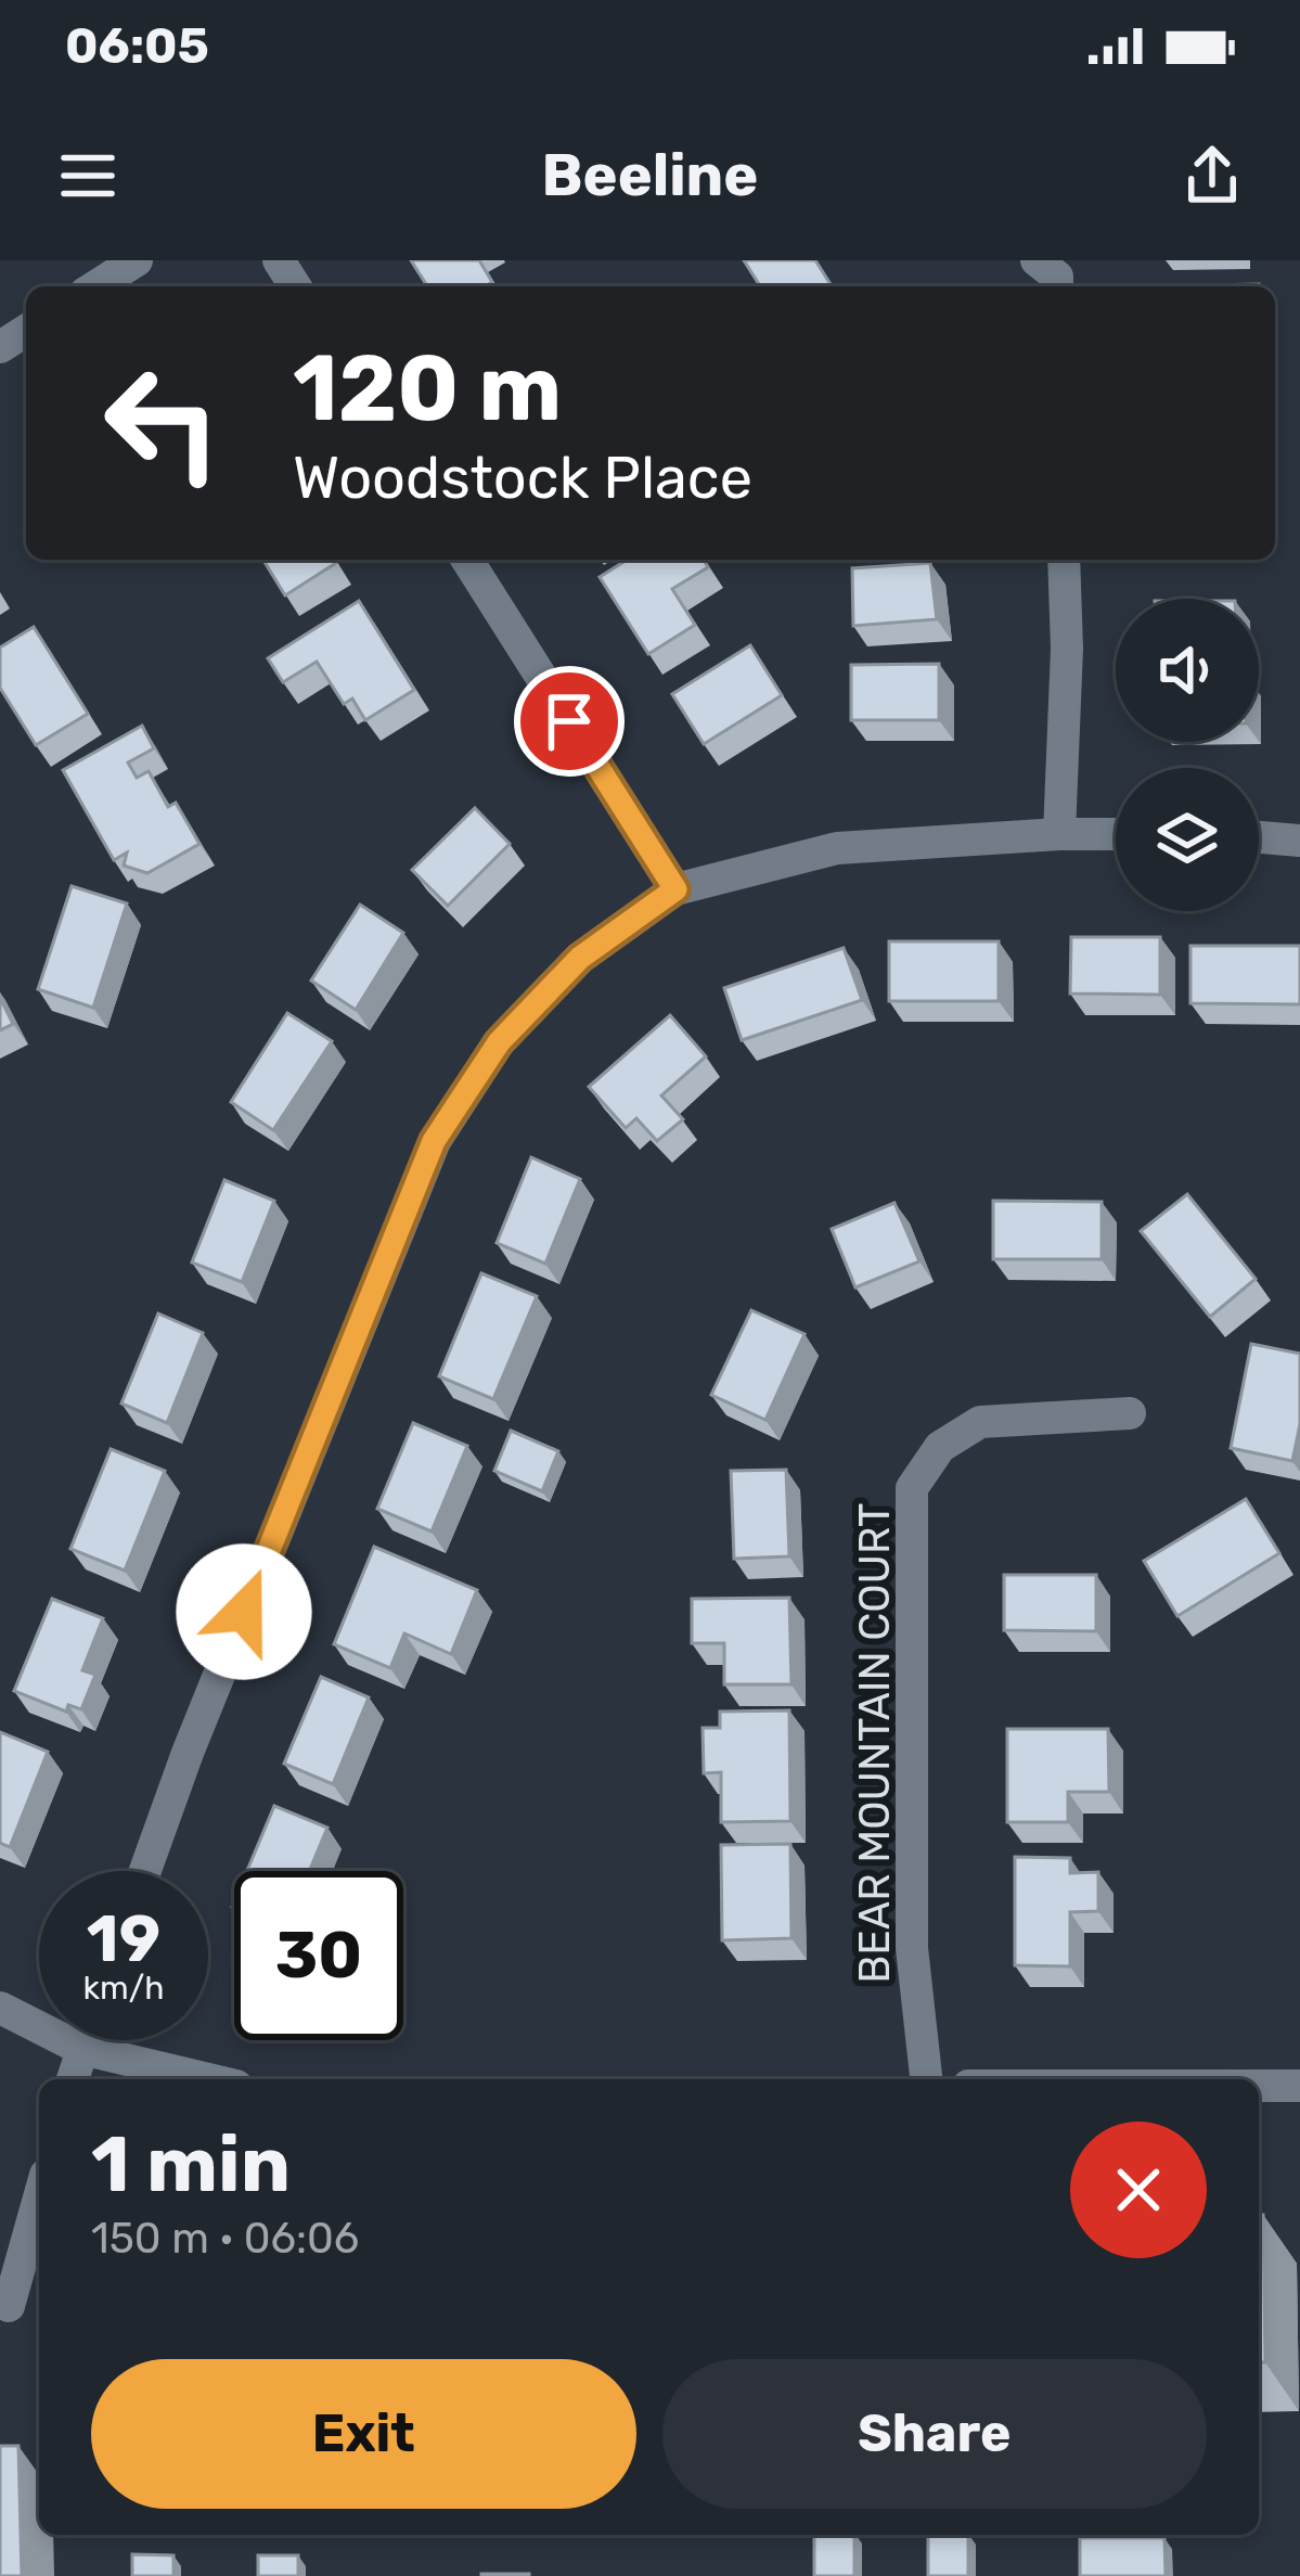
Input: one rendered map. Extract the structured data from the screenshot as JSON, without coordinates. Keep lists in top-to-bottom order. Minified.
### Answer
{"streets":{"street":["BEAR MOUNTAIN COURT"]},"page":{"status":"06:05","header":"Beeline","turn":["120 m","Woodstock Place"],"speed":"19 km/h","limit":"30","heading":["1 min","150 m · 06:06"],"buttons":["Exit","Share"]}}
